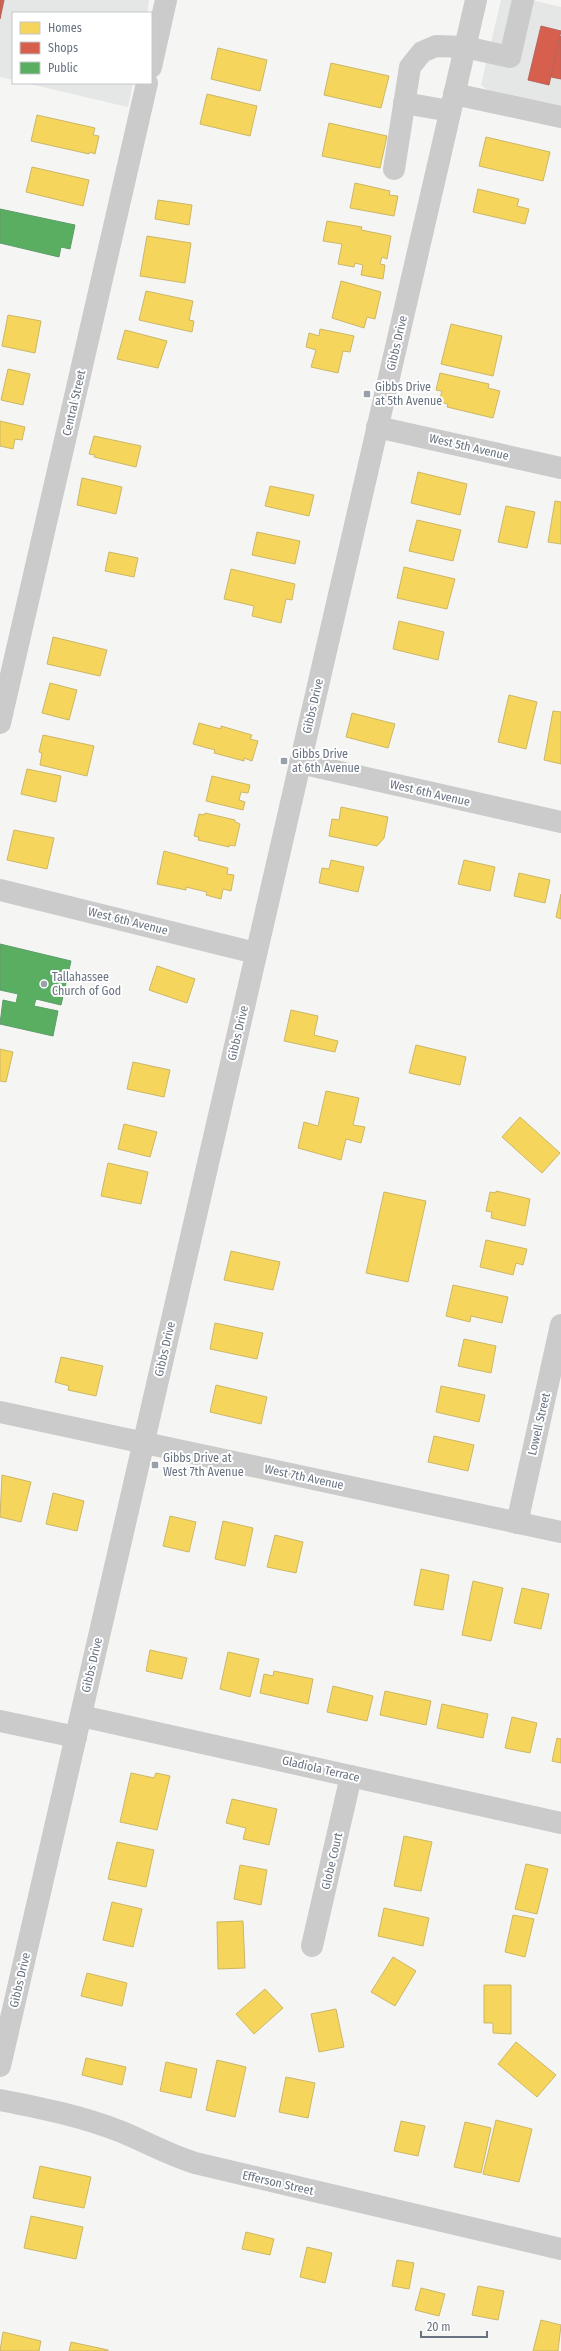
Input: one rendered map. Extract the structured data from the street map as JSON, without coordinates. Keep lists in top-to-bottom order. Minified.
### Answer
{"streets":{"street":["Gibbs Drive","Central Street","West 5th Avenue","West 6th Avenue","Lowell Street","West 7th Avenue","Gladiola Terrace","Globe Court","Efferson Street"]},"crossings":[["Gibbs Drive","West 5th Avenue"],["Gibbs Drive","West 6th Avenue"],["Gibbs Drive","West 7th Avenue"],["Gibbs Drive","Gladiola Terrace"],["Lowell Street","West 7th Avenue"],["Gladiola Terrace","Globe Court"]],"places":{"transit":["Gibbs Drive at 5th Avenue","Gibbs Drive at 6th Avenue","Gibbs Drive at West 7th Avenue"],"other":["Tallahassee Church of God"]},"legend":["Homes","Shops","Public"],"scale_bar":"20 m"}
